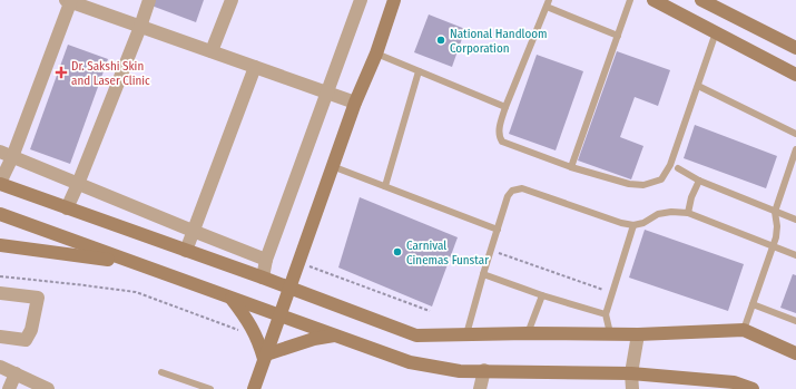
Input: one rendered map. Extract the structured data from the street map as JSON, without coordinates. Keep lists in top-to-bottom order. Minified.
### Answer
{"places":{"other":["National Handloom Corporation","Carnival Cinemas Funstar"],"health":["Dr. Sakshi Skin and Laser Clinic"]}}
